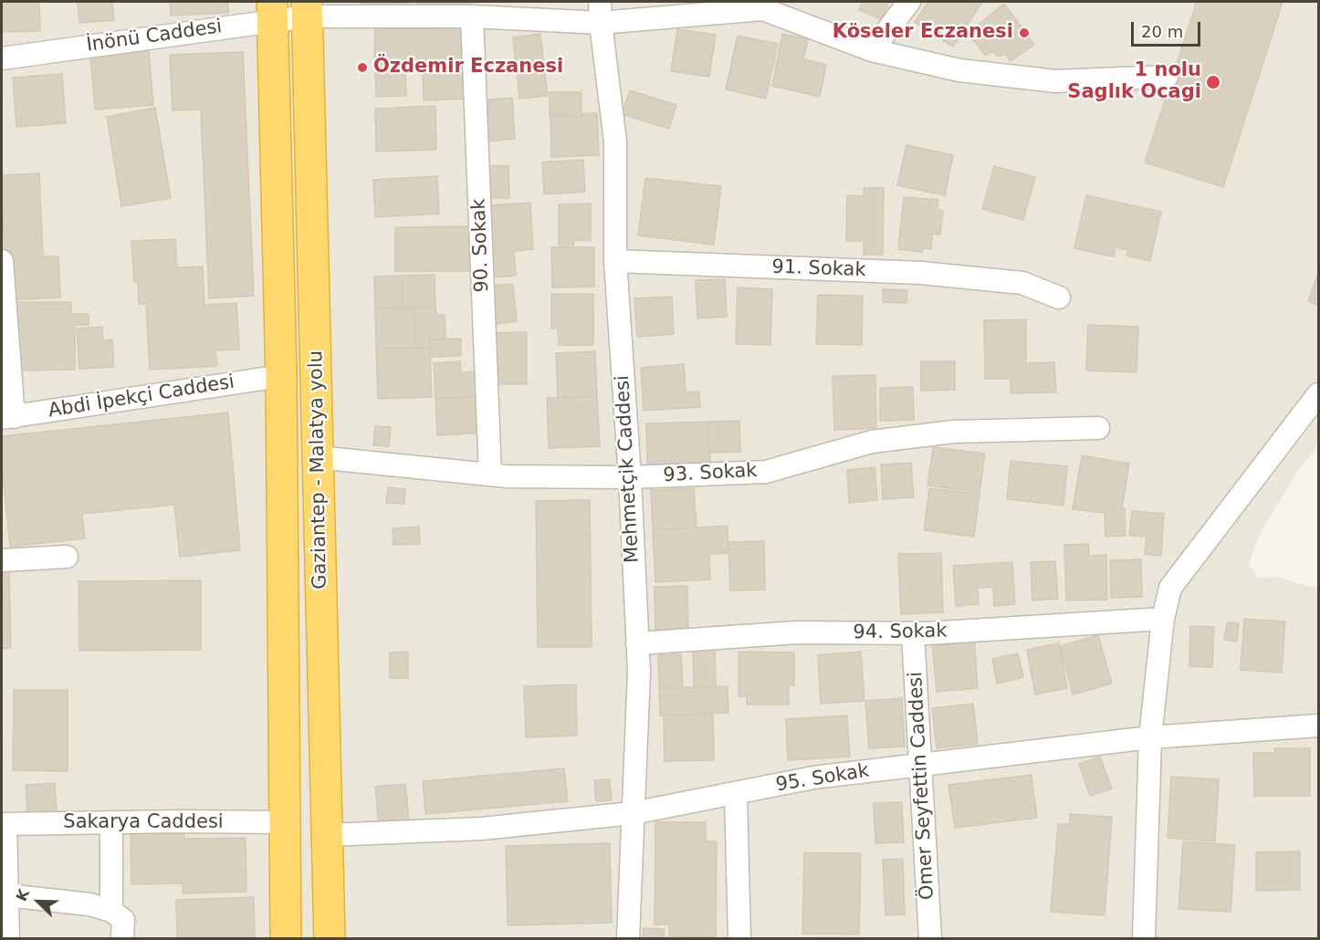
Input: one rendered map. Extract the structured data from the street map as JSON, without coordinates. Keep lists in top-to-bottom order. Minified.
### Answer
{"streets":{"highway":["Gaziantep - Malatya yolu"],"street":["İnönü Caddesi","90. Sokak","91. Sokak","Abdi İpekçi Caddesi","Mehmetçik Caddesi","93. Sokak","94. Sokak","95. Sokak","Ömer Seyfettin Caddesi","Sakarya Caddesi"]},"crossings":[["İnönü Caddesi","90. Sokak"],["İnönü Caddesi","Mehmetçik Caddesi"],["İnönü Caddesi","Gaziantep - Malatya yolu"],["90. Sokak","93. Sokak"],["91. Sokak","Mehmetçik Caddesi"],["Abdi İpekçi Caddesi","Gaziantep - Malatya yolu"],["Mehmetçik Caddesi","93. Sokak"],["Mehmetçik Caddesi","94. Sokak"],["Mehmetçik Caddesi","95. Sokak"],["Gaziantep - Malatya yolu","93. Sokak"],["Gaziantep - Malatya yolu","95. Sokak"],["Gaziantep - Malatya yolu","Sakarya Caddesi"],["94. Sokak","Ömer Seyfettin Caddesi"],["95. Sokak","Ömer Seyfettin Caddesi"]],"places":["Köseler Eczanesi","Özdemir Eczanesi","1 nolu Saglık Ocagi"],"scale_bar":"20 m","north":"top left"}
